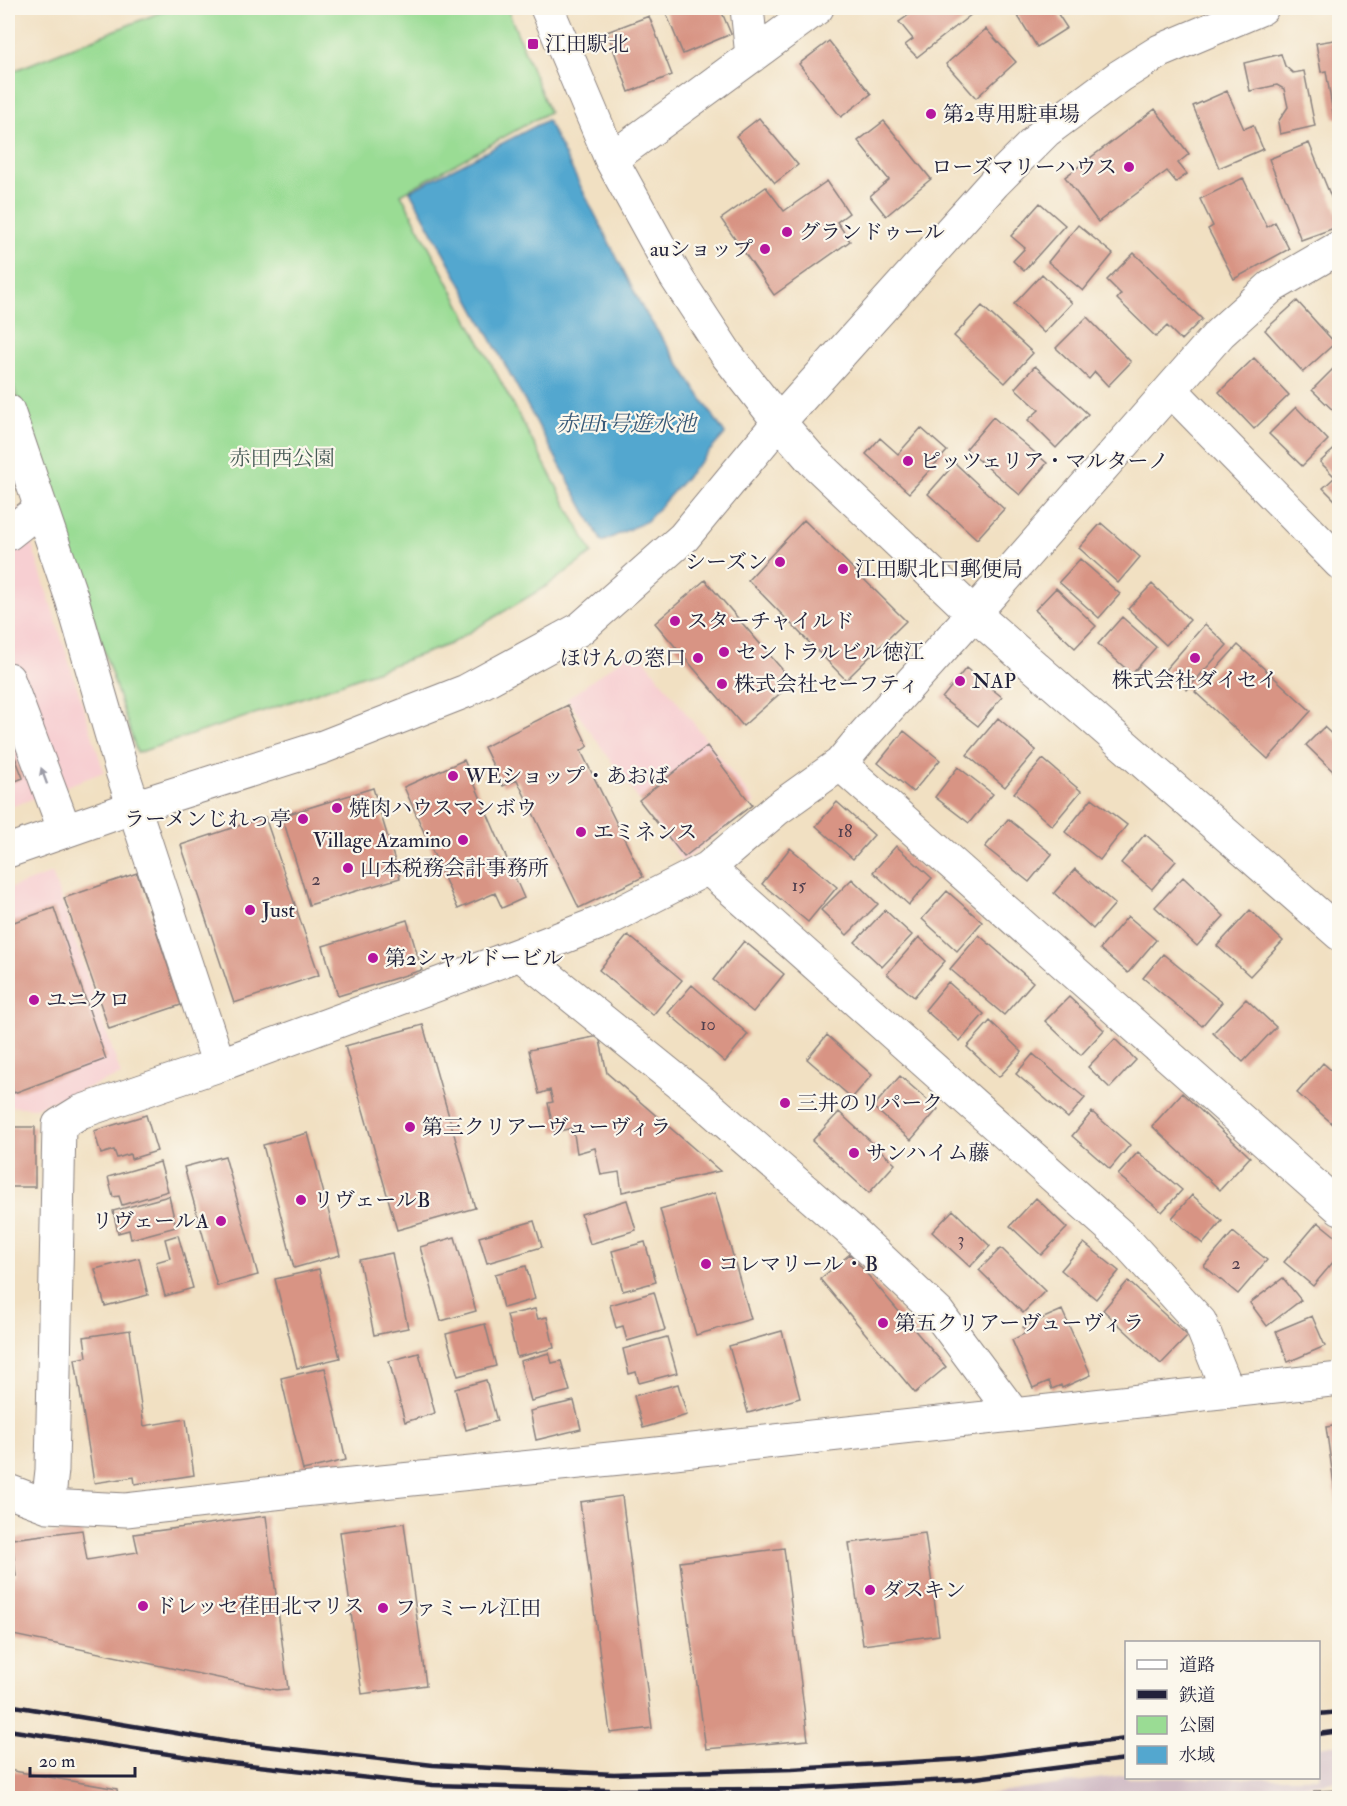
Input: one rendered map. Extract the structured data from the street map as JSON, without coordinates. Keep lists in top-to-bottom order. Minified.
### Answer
{"water":["赤田1号遊水池"],"parks":["赤田西公園"],"places":{"transit":["江田駅北"],"other":["第2専用駐車場","ローズマリーハウス","グランドゥール","auショップ","ピッツェリア・マルターノ","シーズン","江田駅北口郵便局","スターチャイルド","セントラルビル徳江","ほけんの窓口","株式会社ダイセイ","NAP","株式会社セーフティ","WEショップ・あおば","焼肉ハウスマンボウ","ラーメンじれっ亭","エミネンス","Village Azamino","山本税務会計事務所","Just","第2シャルドービル","ユニクロ","三井のリパーク","第三クリアーヴューヴィラ","サンハイム藤","リヴェールB","リヴェールA","コレマリール・B","第五クリアーヴューヴィラ","ダスキン","ドレッセ荏田北マリス","ファミール江田"]},"house_numbers":["18","2","15","10","3","2"],"legend":["道路","鉄道","公園","水域"],"scale_bar":"20 m"}
